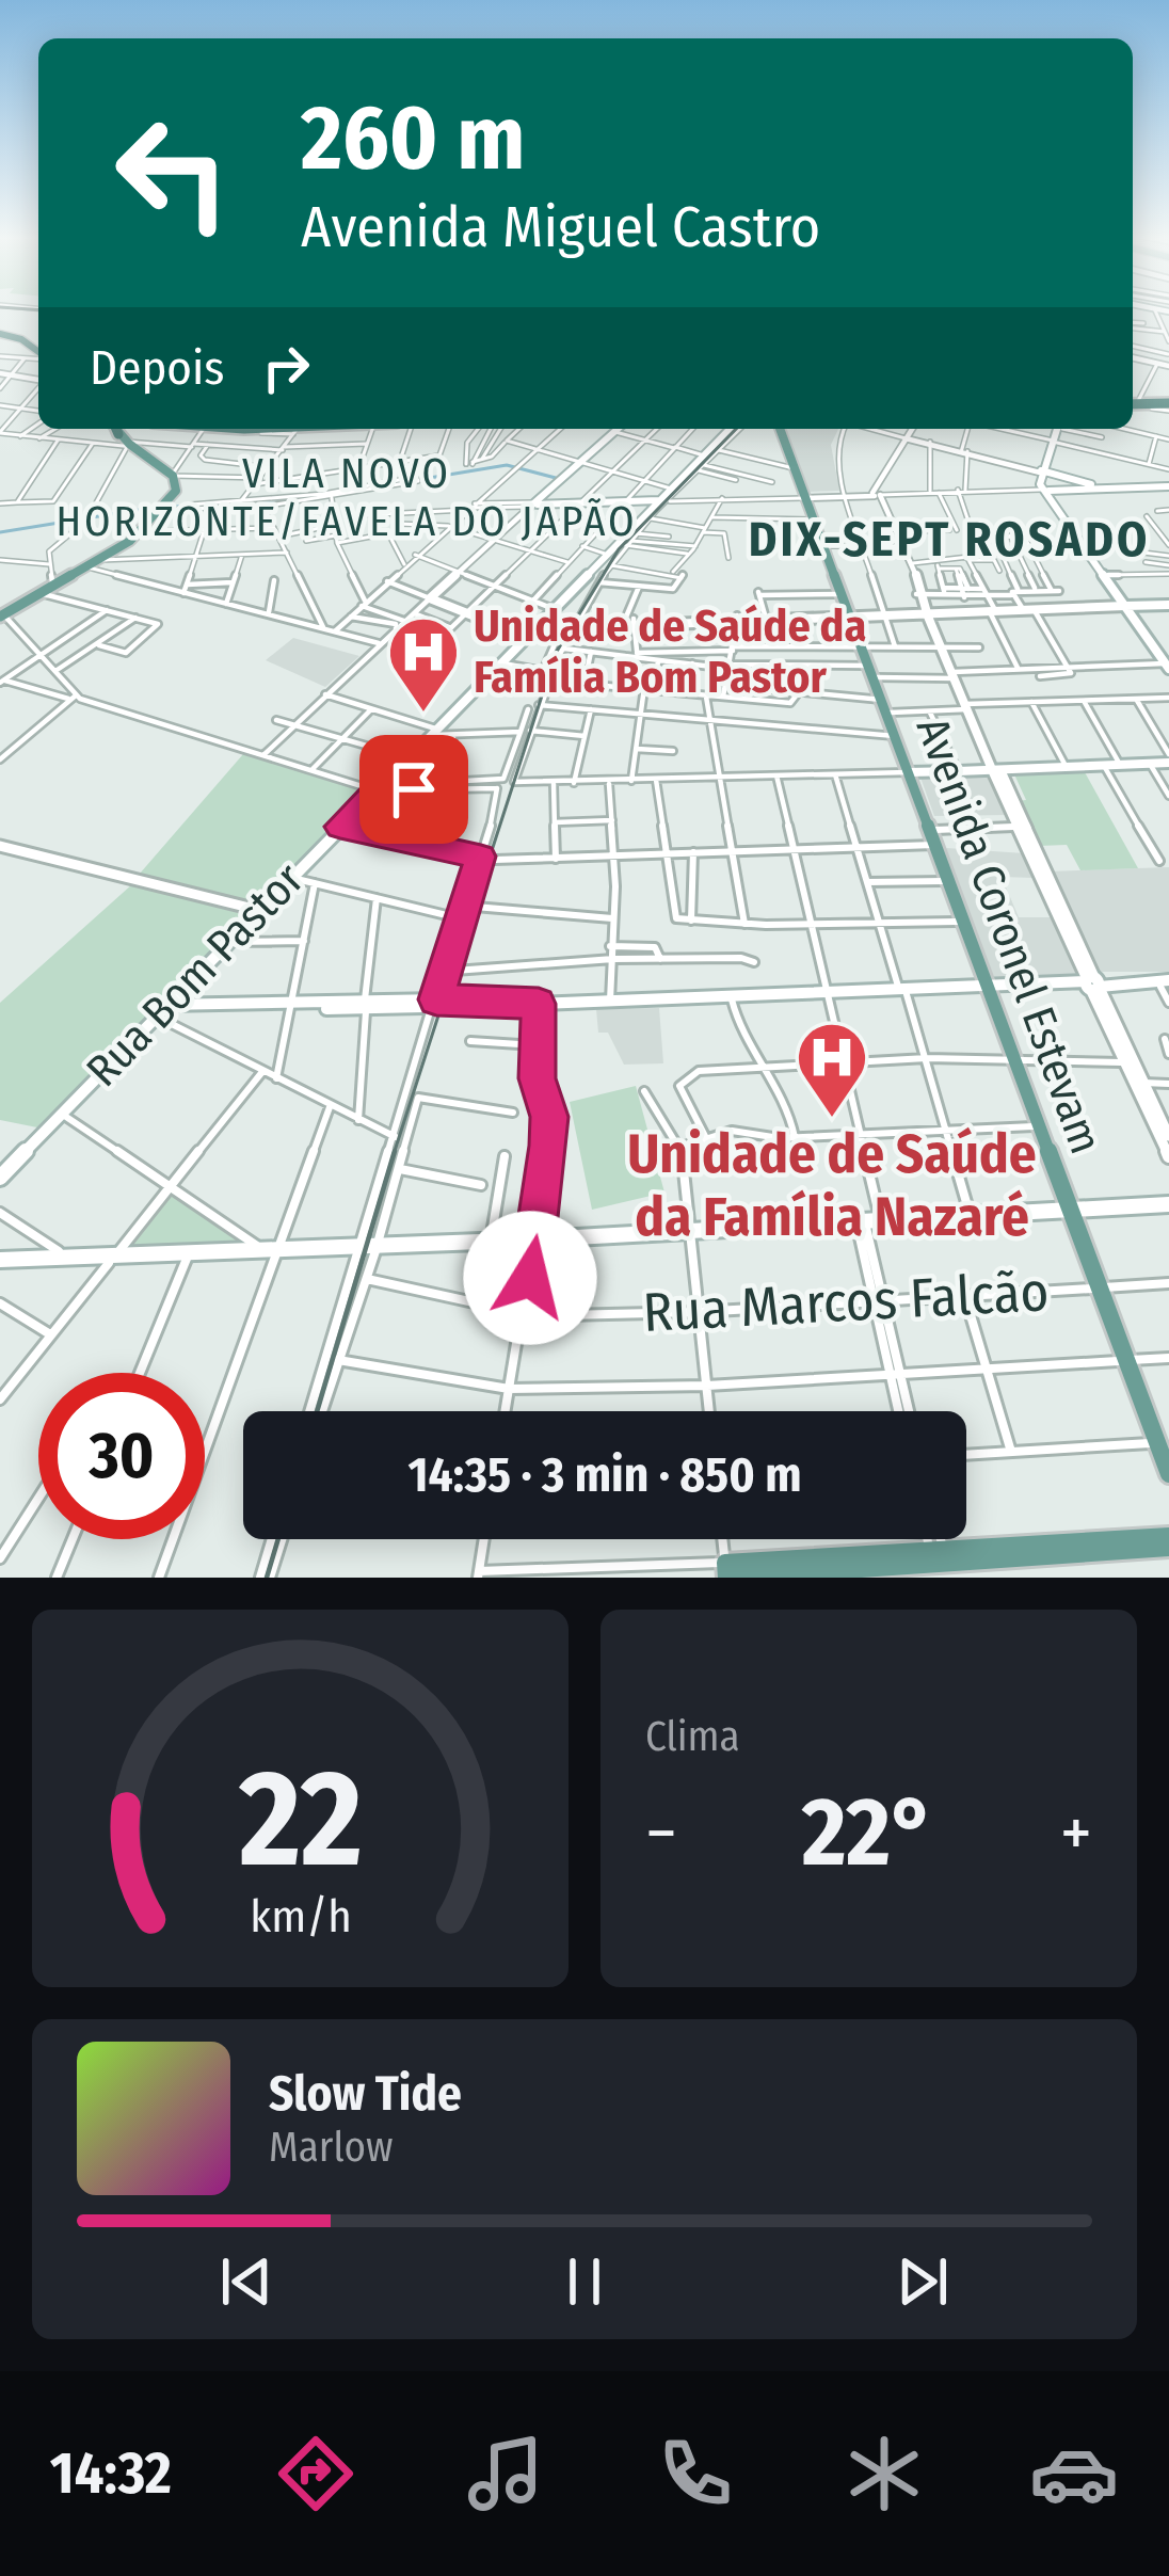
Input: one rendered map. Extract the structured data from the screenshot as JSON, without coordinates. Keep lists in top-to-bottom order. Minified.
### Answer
{"streets":{"main road":["Avenida Coronel Estevam","Rua Bom Pastor"],"street":["Rua Marcos Falcão"]},"crossings":[["Avenida Coronel Estevam","Rua Marcos Falcão"]],"districts":["VILA NOVO HORIZONTE/FAVELA DO JAPÃO","DIX-SEPT ROSADO"],"places":{"hospital":["Unidade de Saúde da Família Bom Pastor","Unidade de Saúde da Família Nazaré"]},"page":{"turn":["260 m","Avenida Miguel Castro"],"then":"Depois","limit":"30","trip":"14:35 · 3 min · 850 m","tile":"Clima","heat":["−","22°","+"],"song":["Slow Tide","Marlow"],"tabs":"14:32","gauge":["22","km/h"]}}
